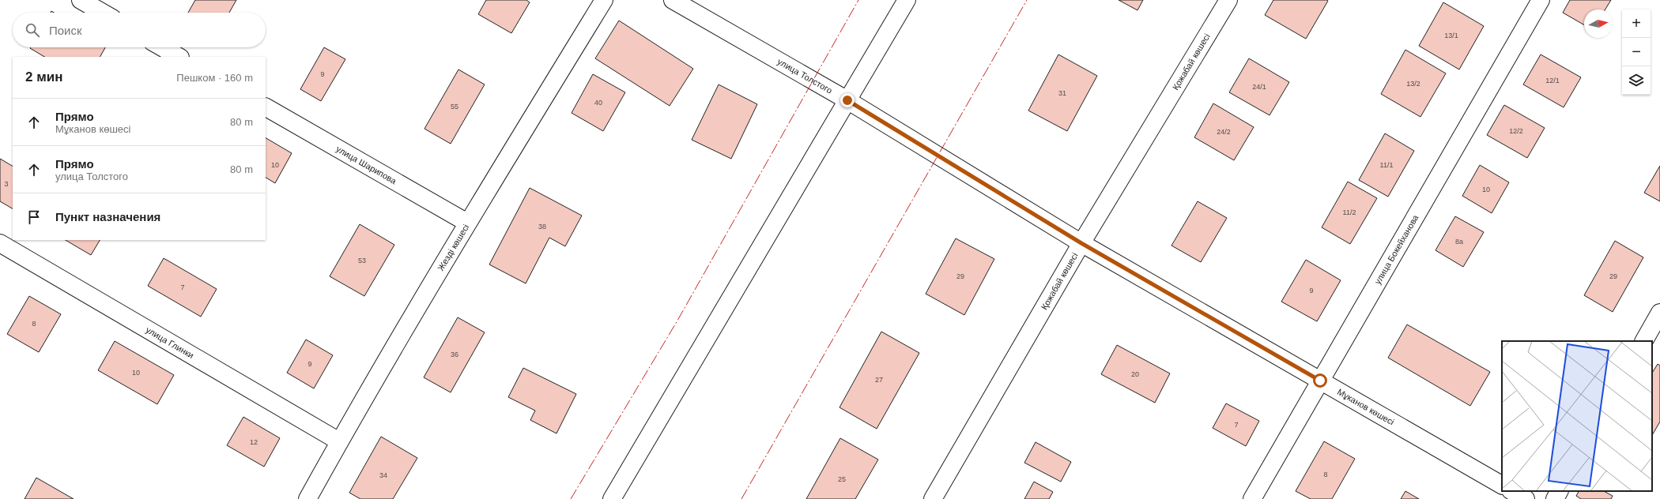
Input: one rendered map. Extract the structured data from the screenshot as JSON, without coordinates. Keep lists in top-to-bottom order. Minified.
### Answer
{"streets":{"street":["Қожабай көшесі","улица Толстого","улица Шарипова","Жезді көшесі","улица Бокейханова","улица Глинки","Мұканов көшесі"]},"crossings":[["Қожабай көшесі","улица Толстого"],["Қожабай көшесі","Мұканов көшесі"],["улица Толстого","Мұканов көшесі"],["улица Шарипова","Жезді көшесі"],["Жезді көшесі","улица Глинки"],["улица Бокейханова","Мұканов көшесі"]],"house_numbers":["13/1","9","12/1","13/2","24/1","31","40","55","12/2","24/2","10","11/1","3","10","11/2","38","8а","53","29","29","7","9","8","36","9","10","20","27","7","12","8","34","25"],"north":"right","page":{"map_buttons":["+","−"],"search":"Поиск","heading":["2 мин","Пешком · 160 m"],"list":[["Прямо","Мұканов көшесі","80 m"],["Прямо","улица Толстого","80 m"],"Пункт назначения"]}}
